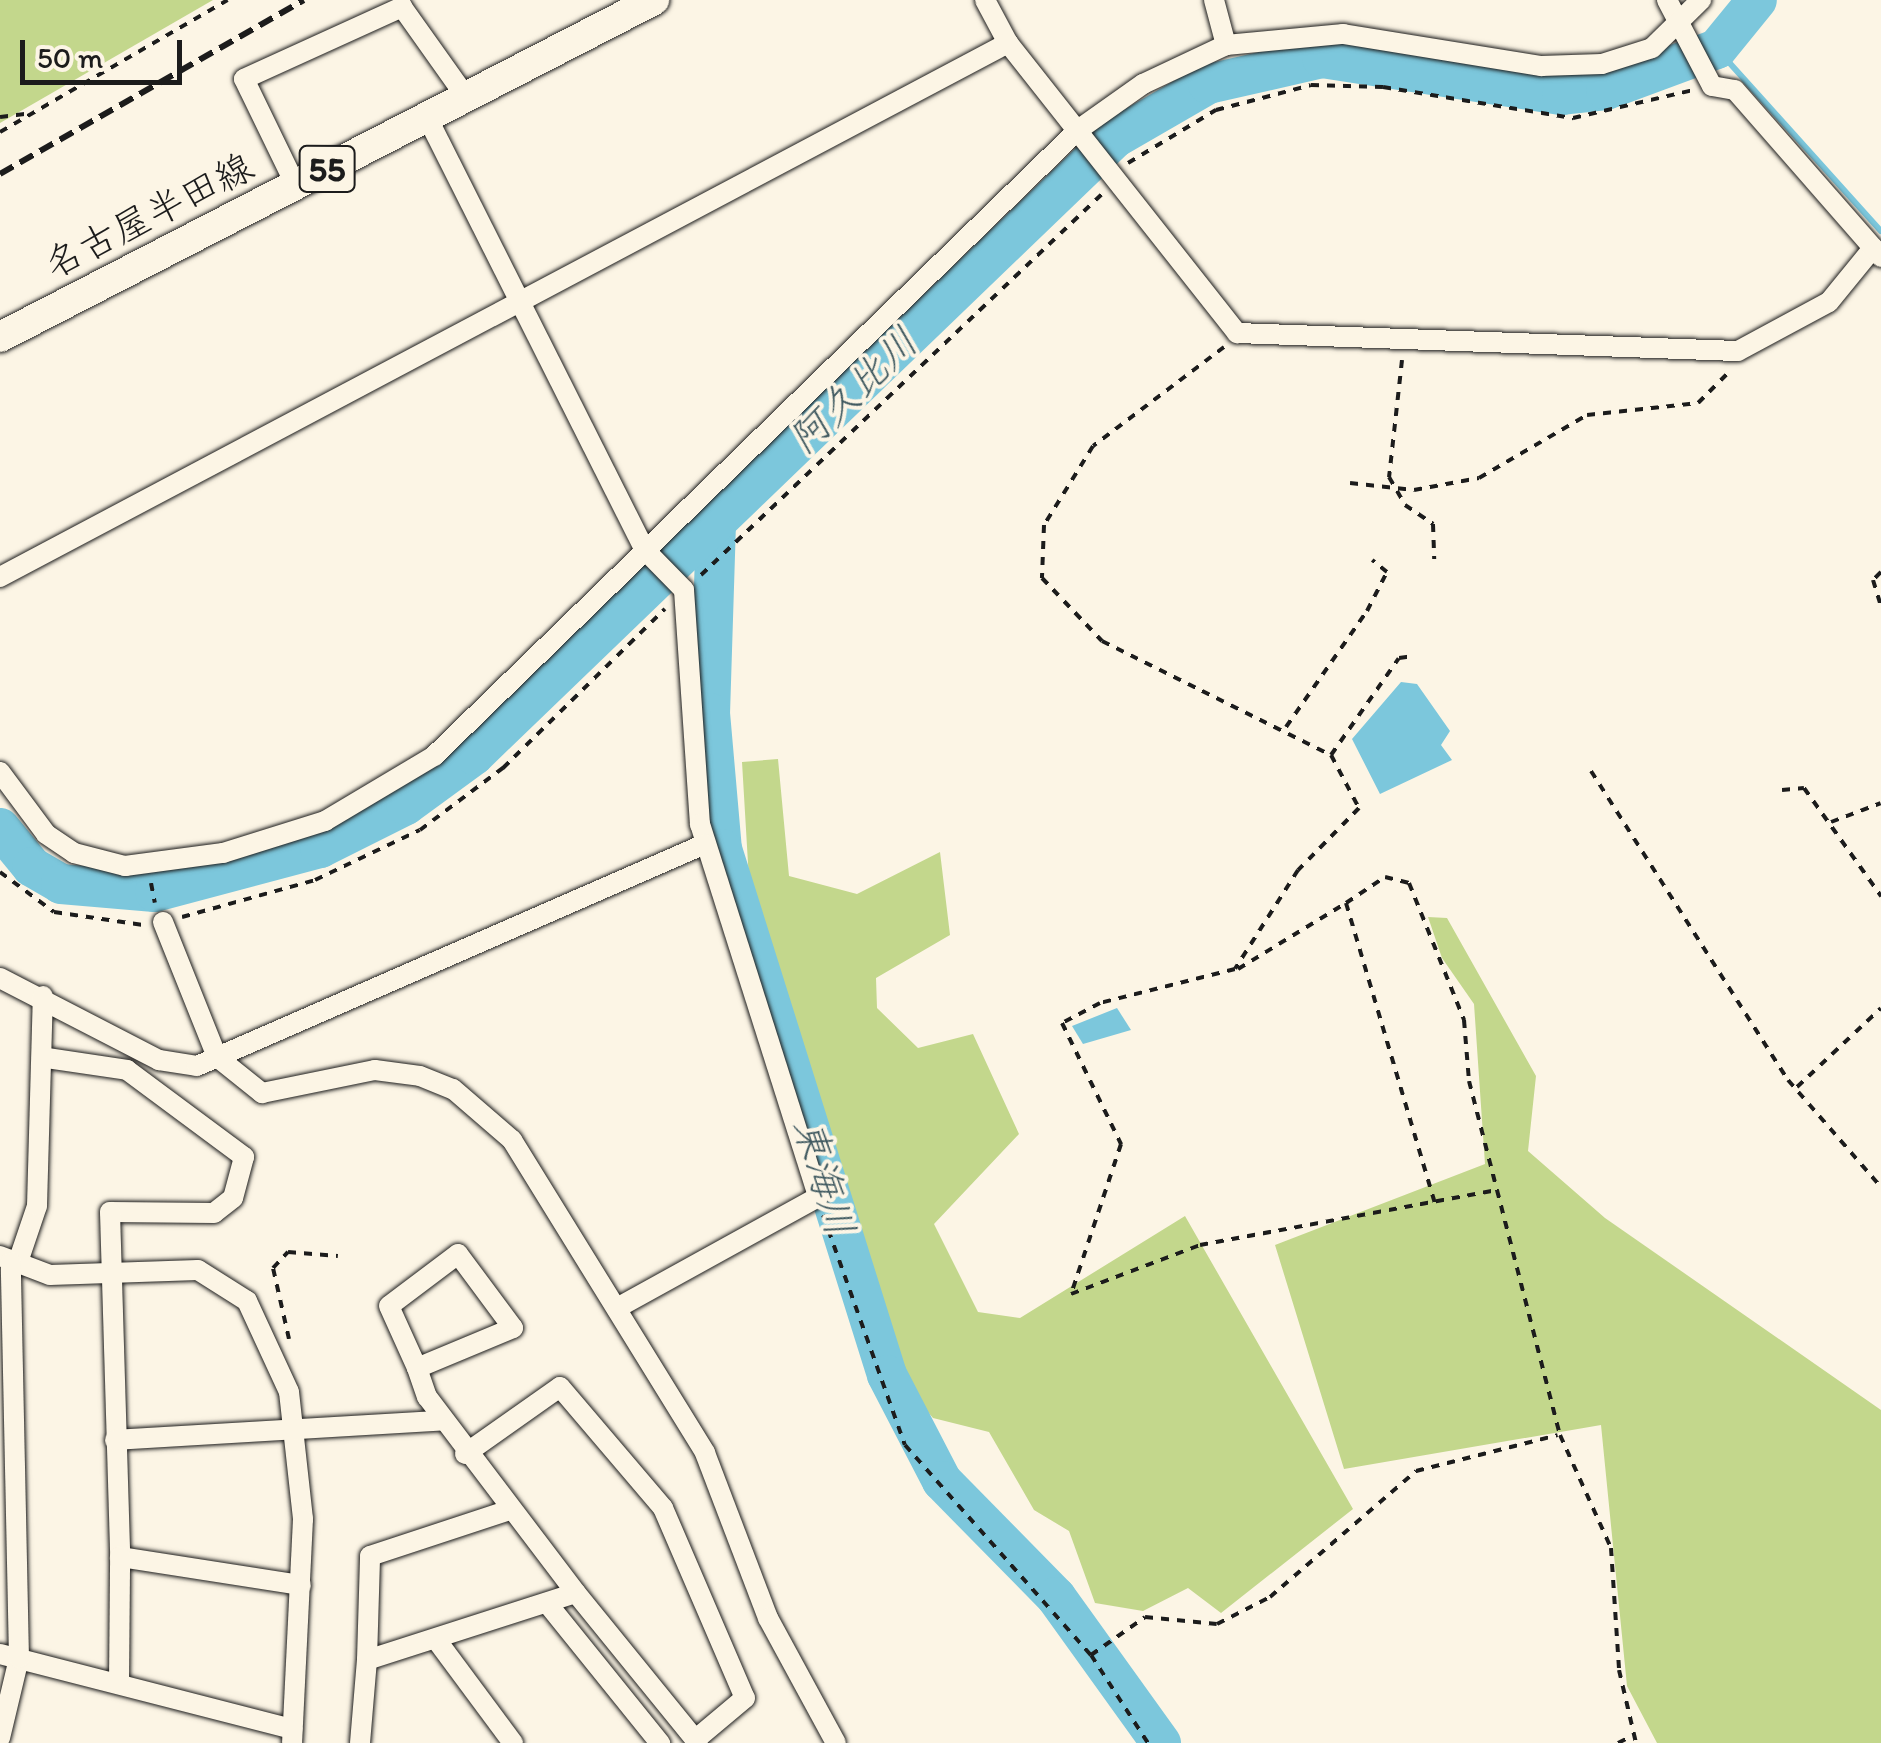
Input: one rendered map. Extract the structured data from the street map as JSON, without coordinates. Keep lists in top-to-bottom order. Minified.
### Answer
{"streets":{"main road":["55","名古屋半田線"]},"water":["阿久比川","東海川"],"scale_bar":"50 m"}
